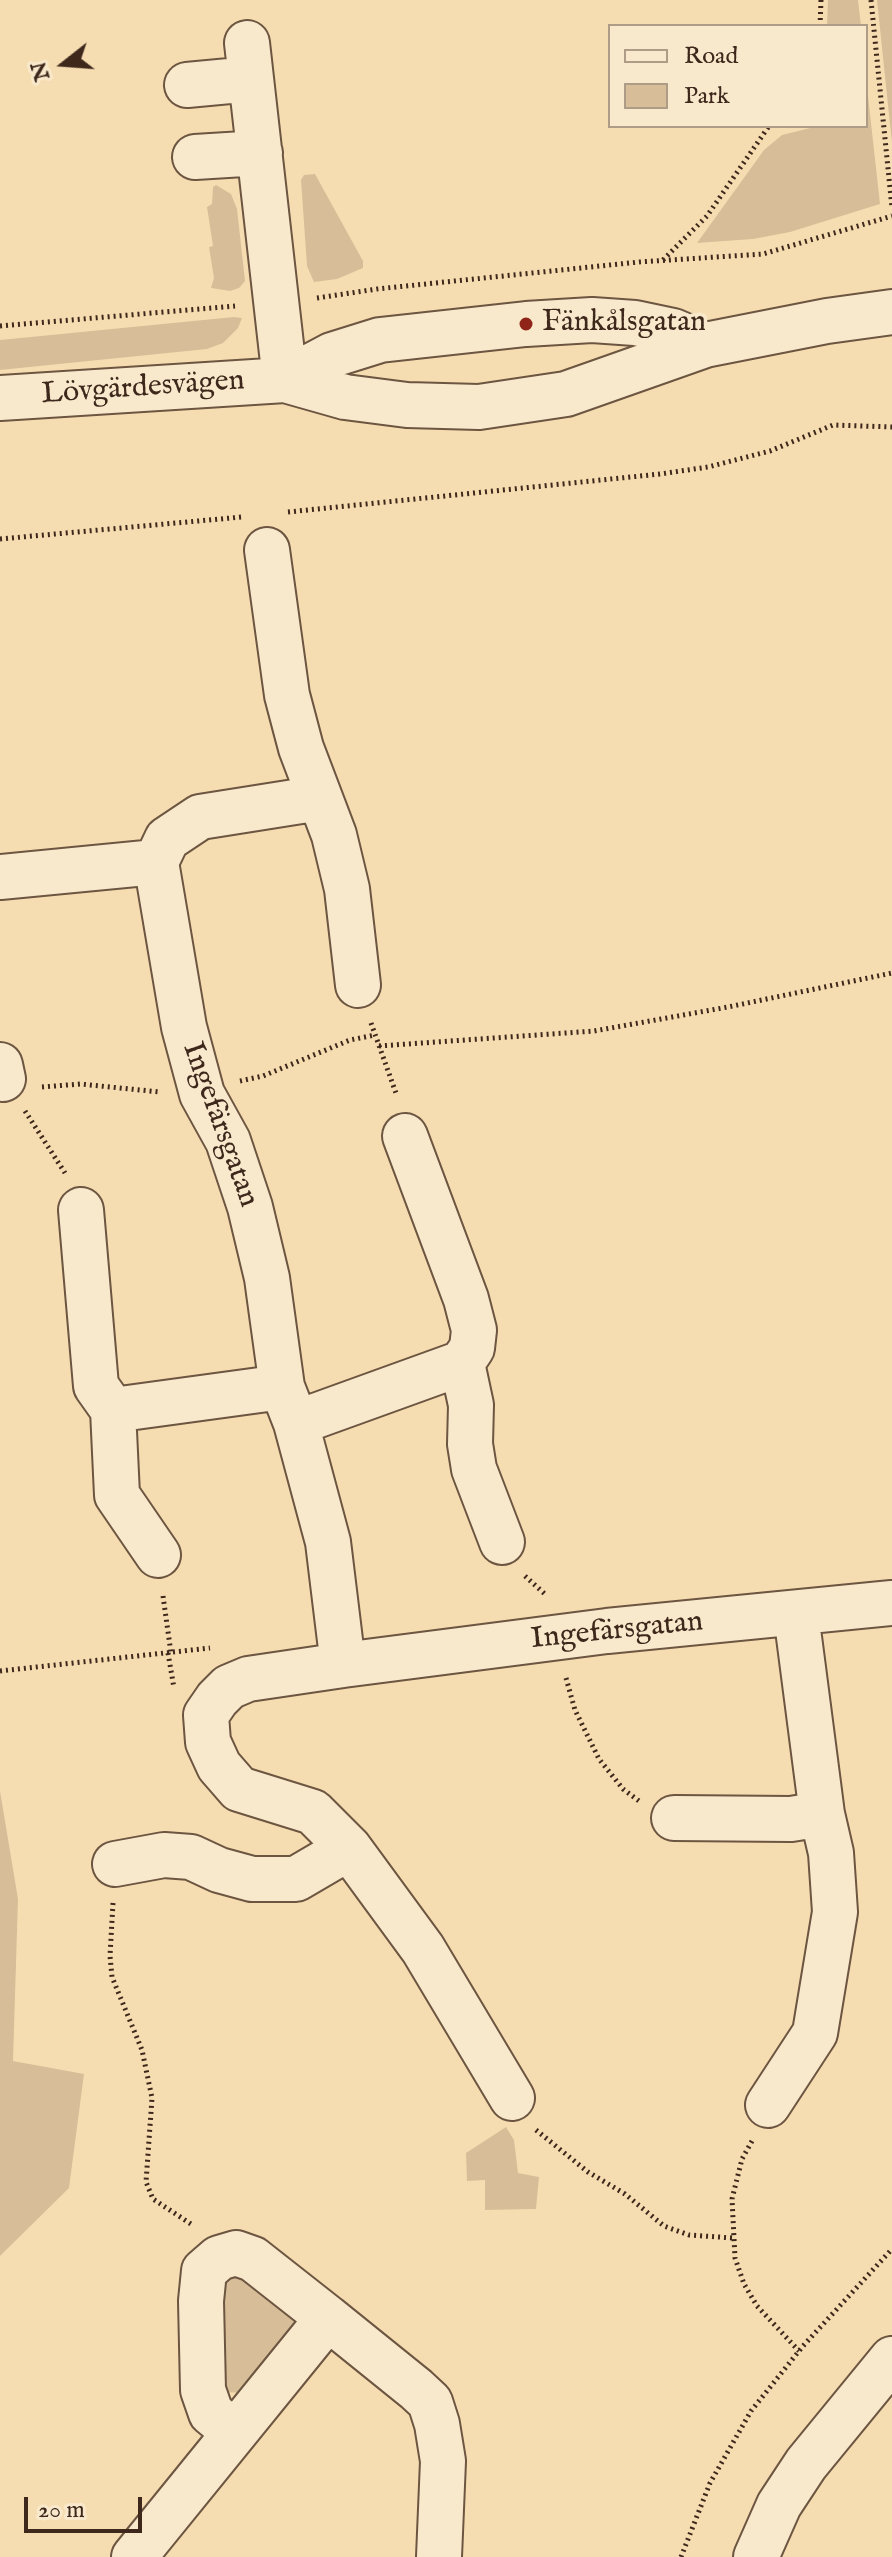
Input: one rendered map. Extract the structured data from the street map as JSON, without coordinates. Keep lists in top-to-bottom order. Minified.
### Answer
{"streets":{"street":["Lövgärdesvägen","Ingefärsgatan"]},"places":["Fänkålsgatan"],"legend":["Road","Park"],"scale_bar":"20 m","north":"left"}
